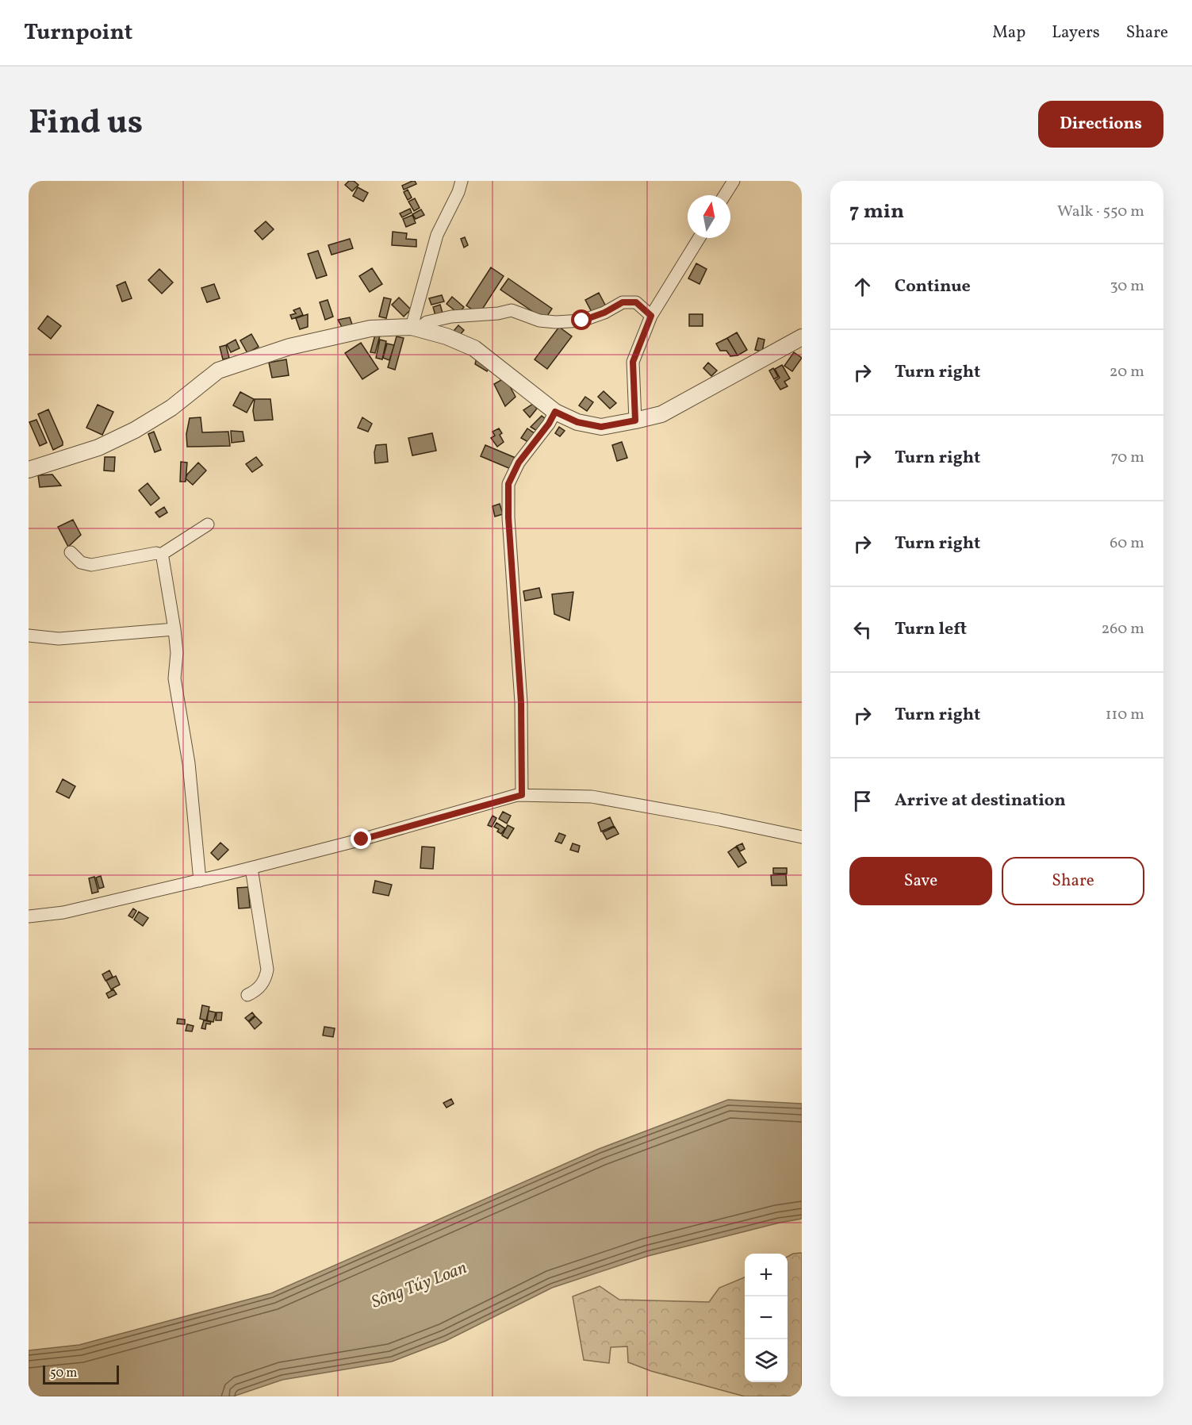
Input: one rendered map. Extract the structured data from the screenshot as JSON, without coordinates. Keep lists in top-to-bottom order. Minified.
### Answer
{"water":["Sông Túy Loan"],"scale_bar":"50 m","north":"top","page":{"header":"Turnpoint","nav":["Map","Layers","Share"],"title":"Find us","buttons":["Directions",["Save","Share"]],"heading":["7 min","Walk · 550 m"],"list":[["Continue","30 m"],["Turn right","20 m"],["Turn right","70 m"],["Turn right","60 m"],["Turn left","260 m"],["Turn right","110 m"],"Arrive at destination"],"map_buttons":["+","−"],"scale":"50 m"}}
